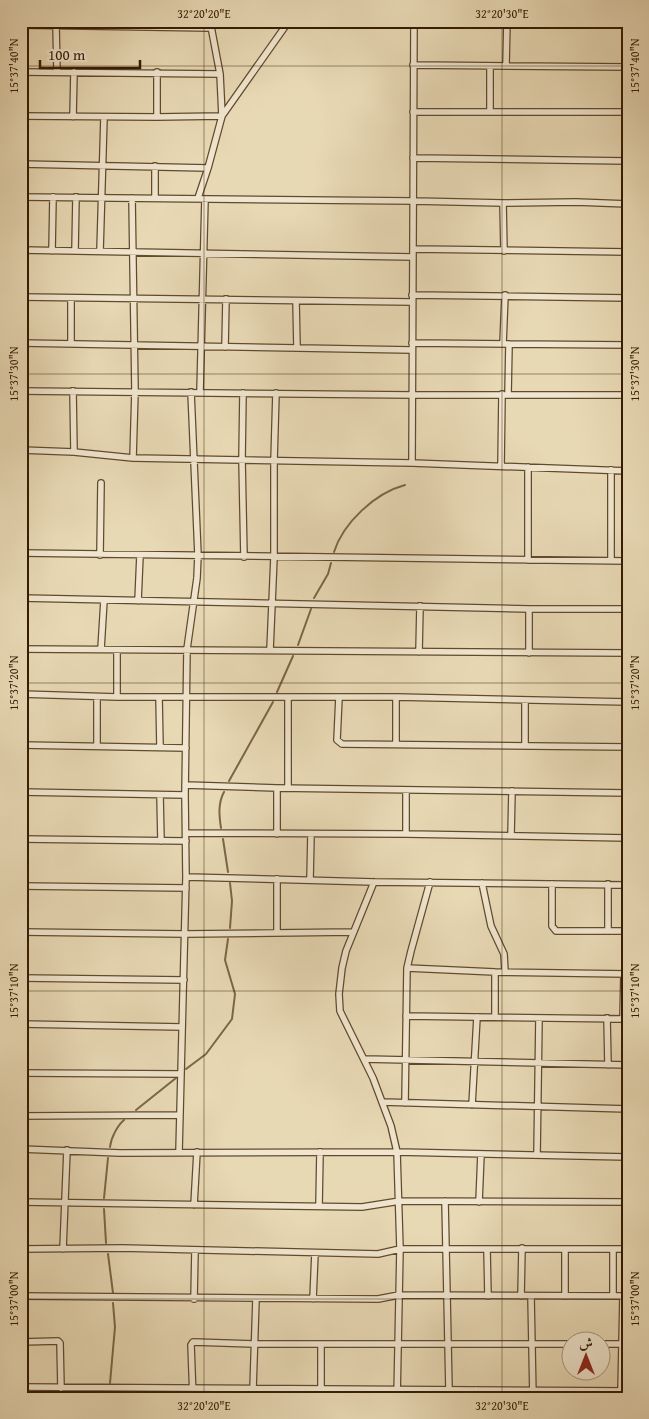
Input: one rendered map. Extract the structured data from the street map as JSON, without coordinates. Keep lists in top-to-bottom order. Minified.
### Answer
{"scale_bar":"100 m","north":"top","coordinates":["32°20'20\"E","32°20'30\"E","15°37'40\"N","15°37'30\"N","15°37'20\"N","15°37'10\"N","15°37'00\"N"]}
